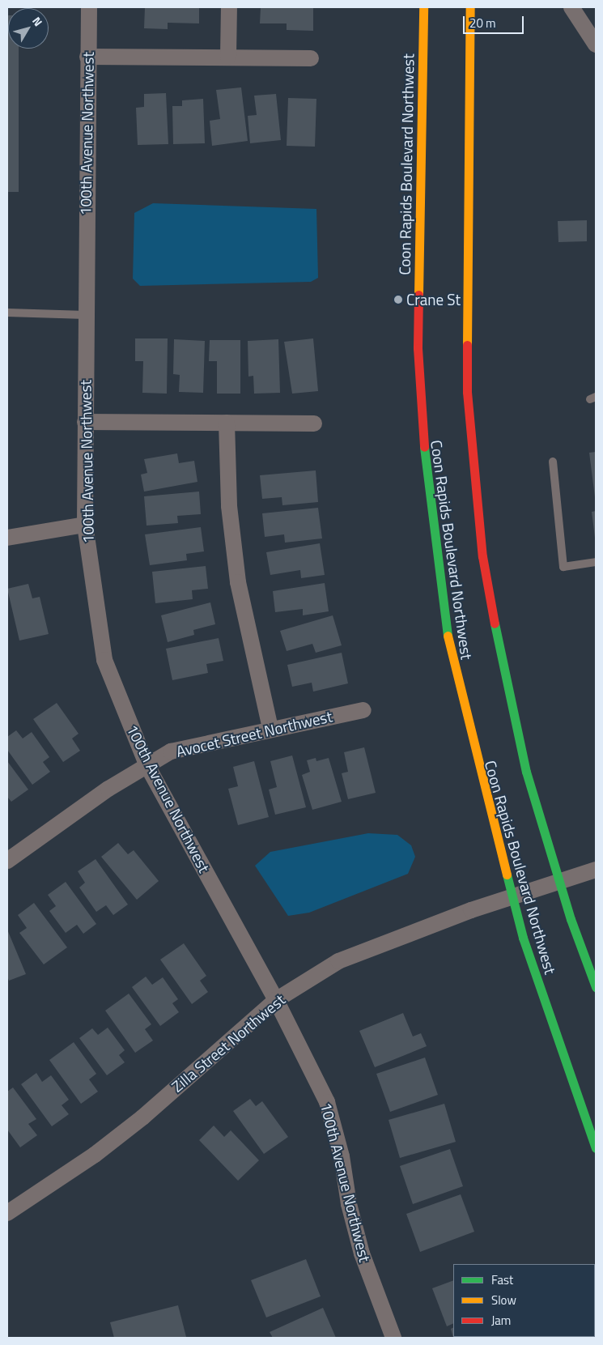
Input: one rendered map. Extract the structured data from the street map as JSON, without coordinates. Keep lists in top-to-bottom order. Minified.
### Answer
{"streets":{"main road":["Coon Rapids Boulevard Northwest"],"street":["100th Avenue Northwest","Avocet Street Northwest","Zilla Street Northwest"]},"crossings":[["100th Avenue Northwest","Avocet Street Northwest"],["100th Avenue Northwest","Zilla Street Northwest"],["Coon Rapids Boulevard Northwest","Zilla Street Northwest"]],"places":["Crane St"],"legend":["Fast","Slow","Jam"],"scale_bar":"20 m","north":"top right"}
